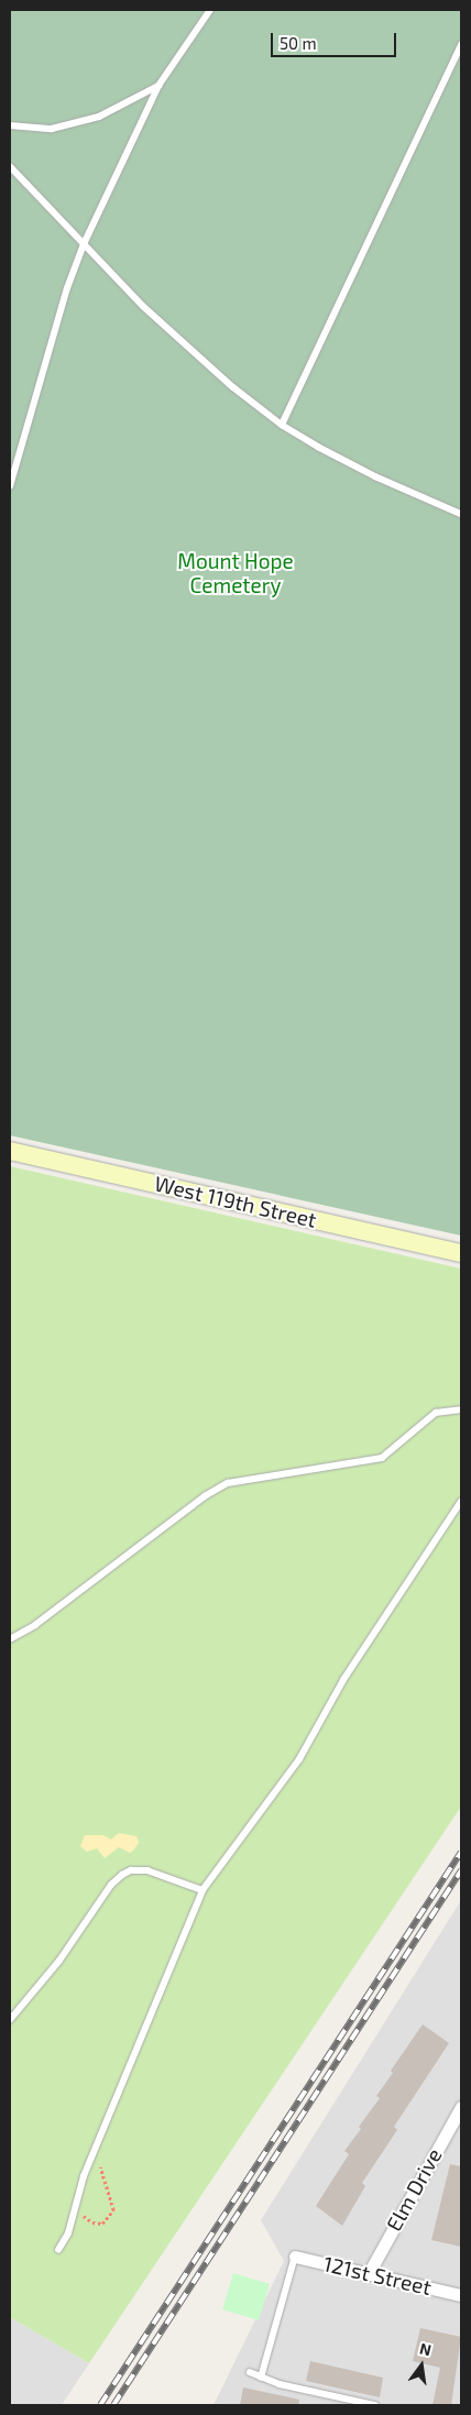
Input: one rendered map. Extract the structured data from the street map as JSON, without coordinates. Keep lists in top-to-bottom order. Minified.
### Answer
{"streets":{"street":["West 119th Street","Elm Drive","121st Street"]},"crossings":[["Elm Drive","121st Street"]],"parks":["Mount Hope Cemetery"],"scale_bar":"50 m","north":"top"}
